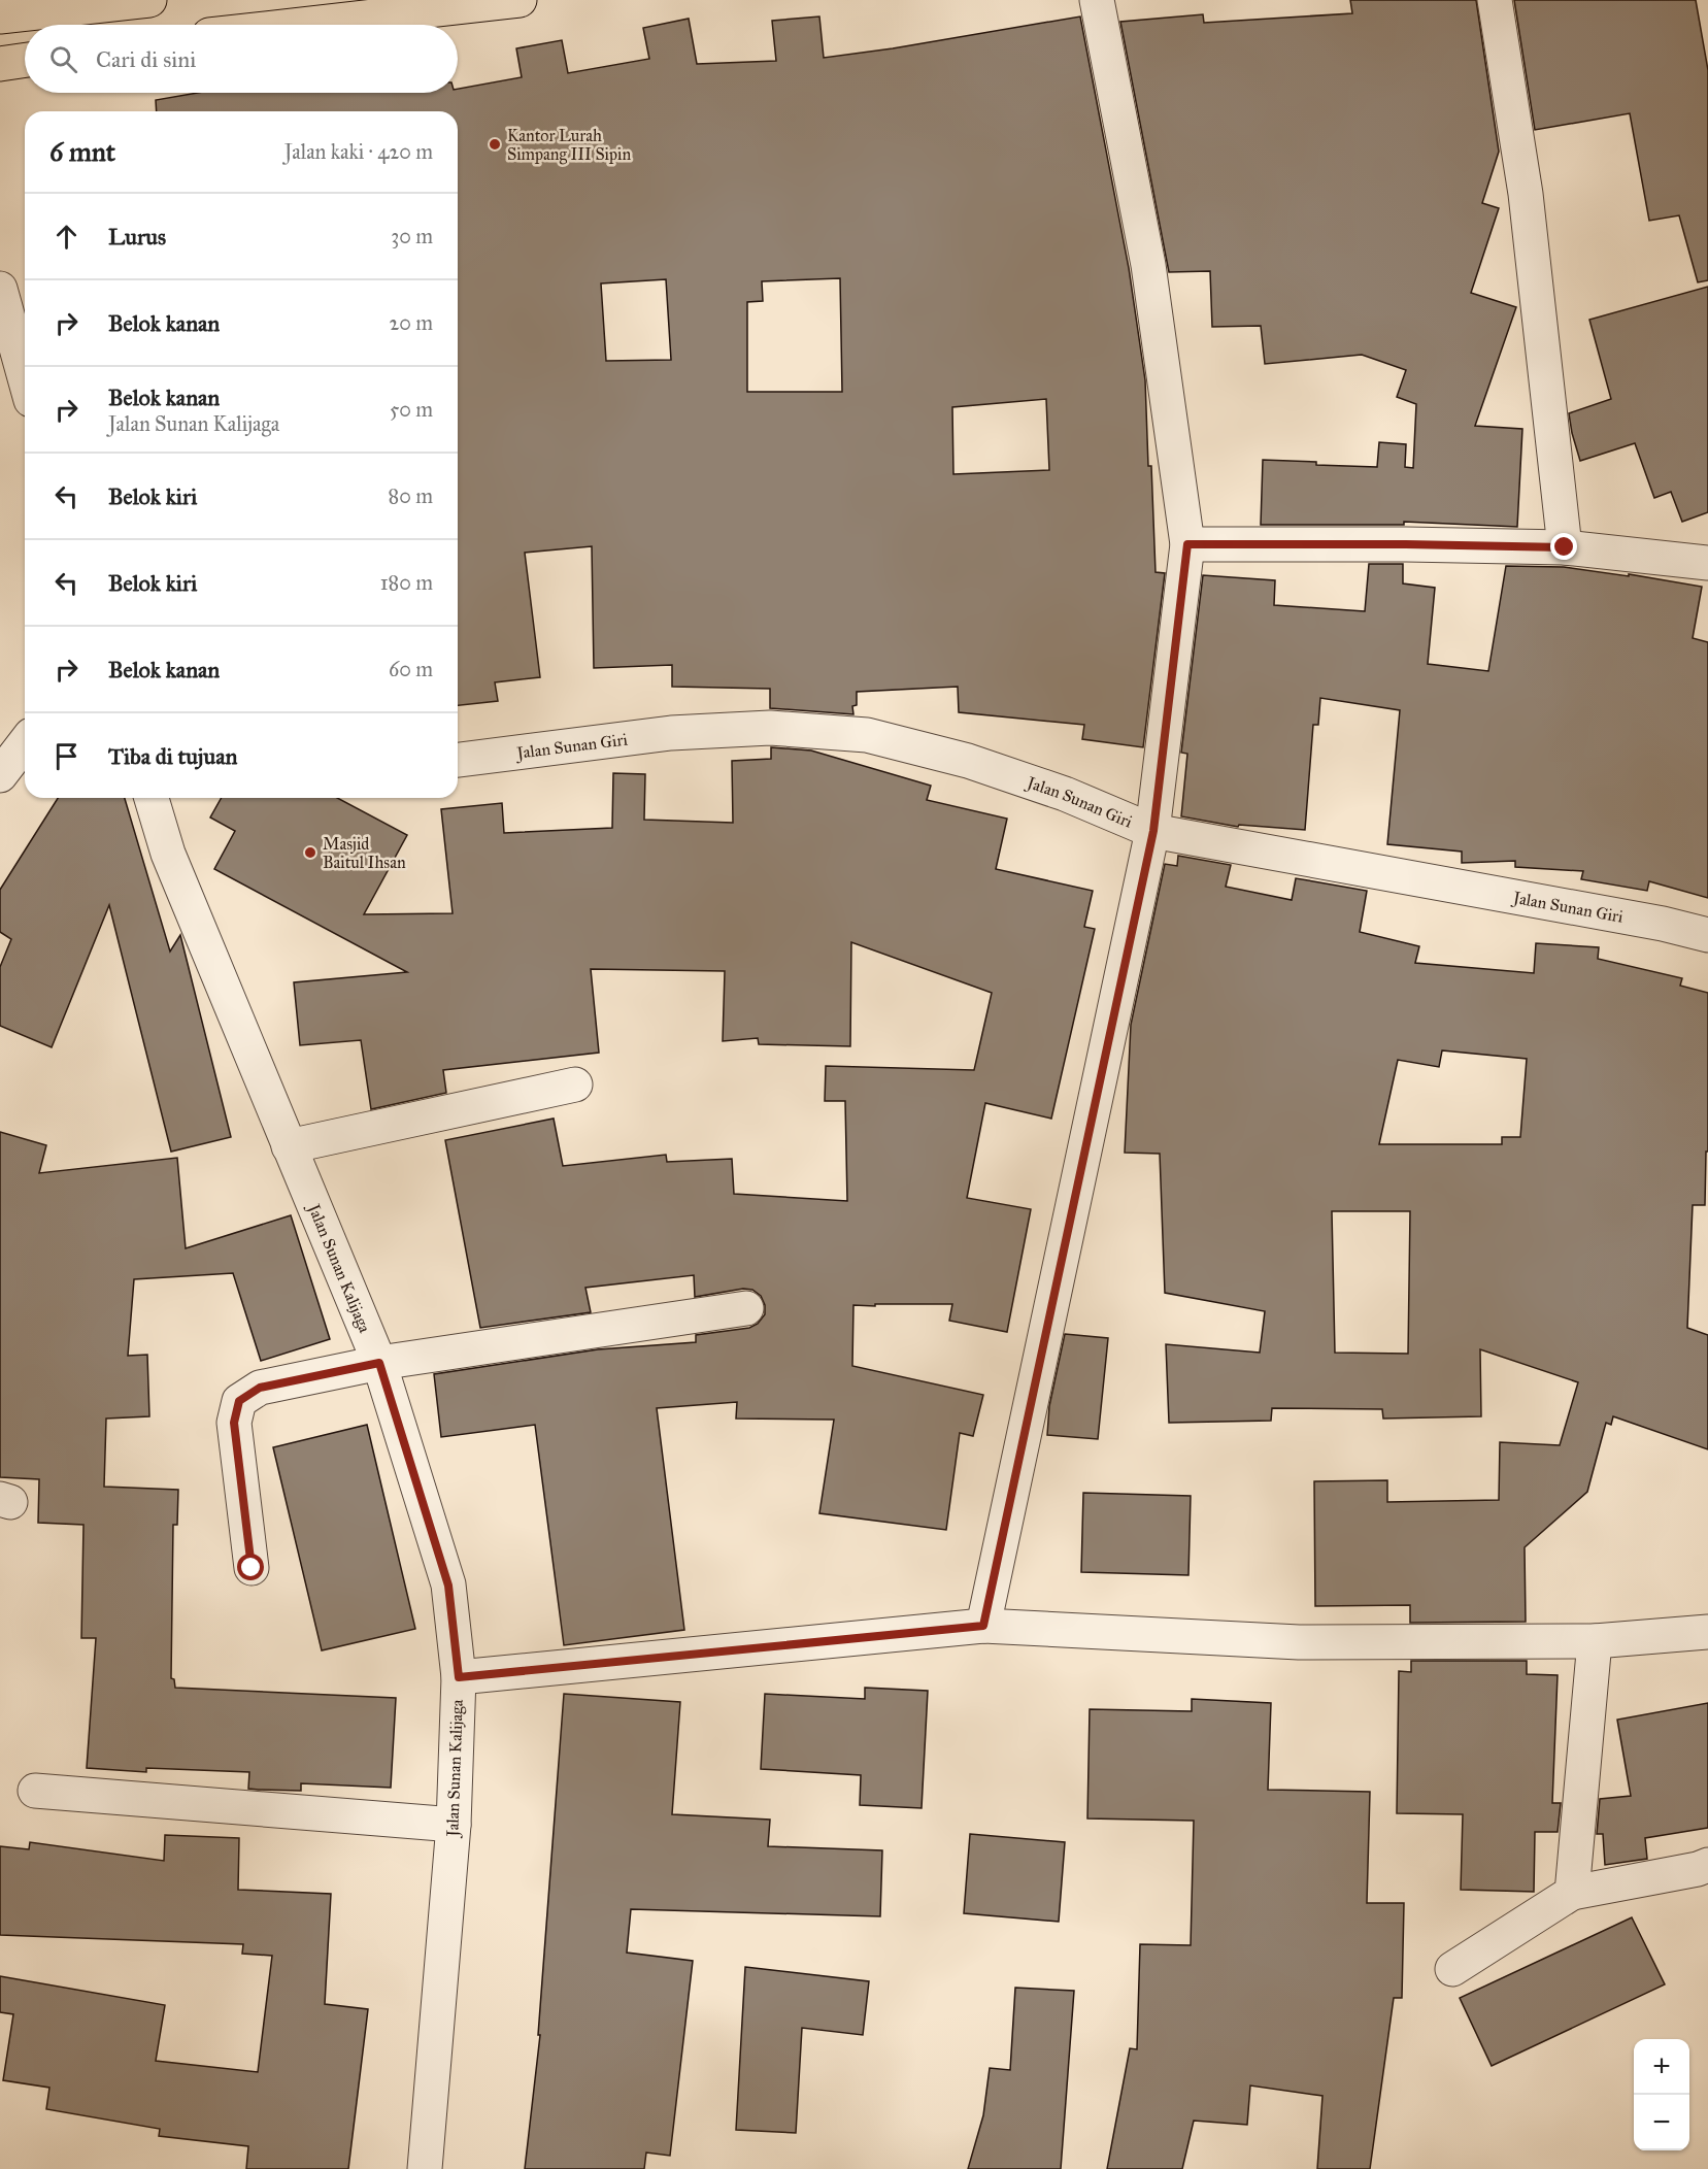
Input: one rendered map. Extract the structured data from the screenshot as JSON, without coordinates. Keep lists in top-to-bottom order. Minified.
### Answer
{"streets":{"street":["Jalan Sunan Giri","Jalan Sunan Kalijaga"]},"places":["Kantor Lurah Simpang III Sipin","Masjid Baitul Ihsan"],"page":{"search":"Cari di sini","heading":["6 mnt","Jalan kaki · 420 m"],"list":[["Lurus","30 m"],["Belok kanan","20 m"],["Belok kanan","Jalan Sunan Kalijaga","50 m"],["Belok kiri","80 m"],["Belok kiri","180 m"],["Belok kanan","60 m"],"Tiba di tujuan"],"map_buttons":["+","−"]}}
